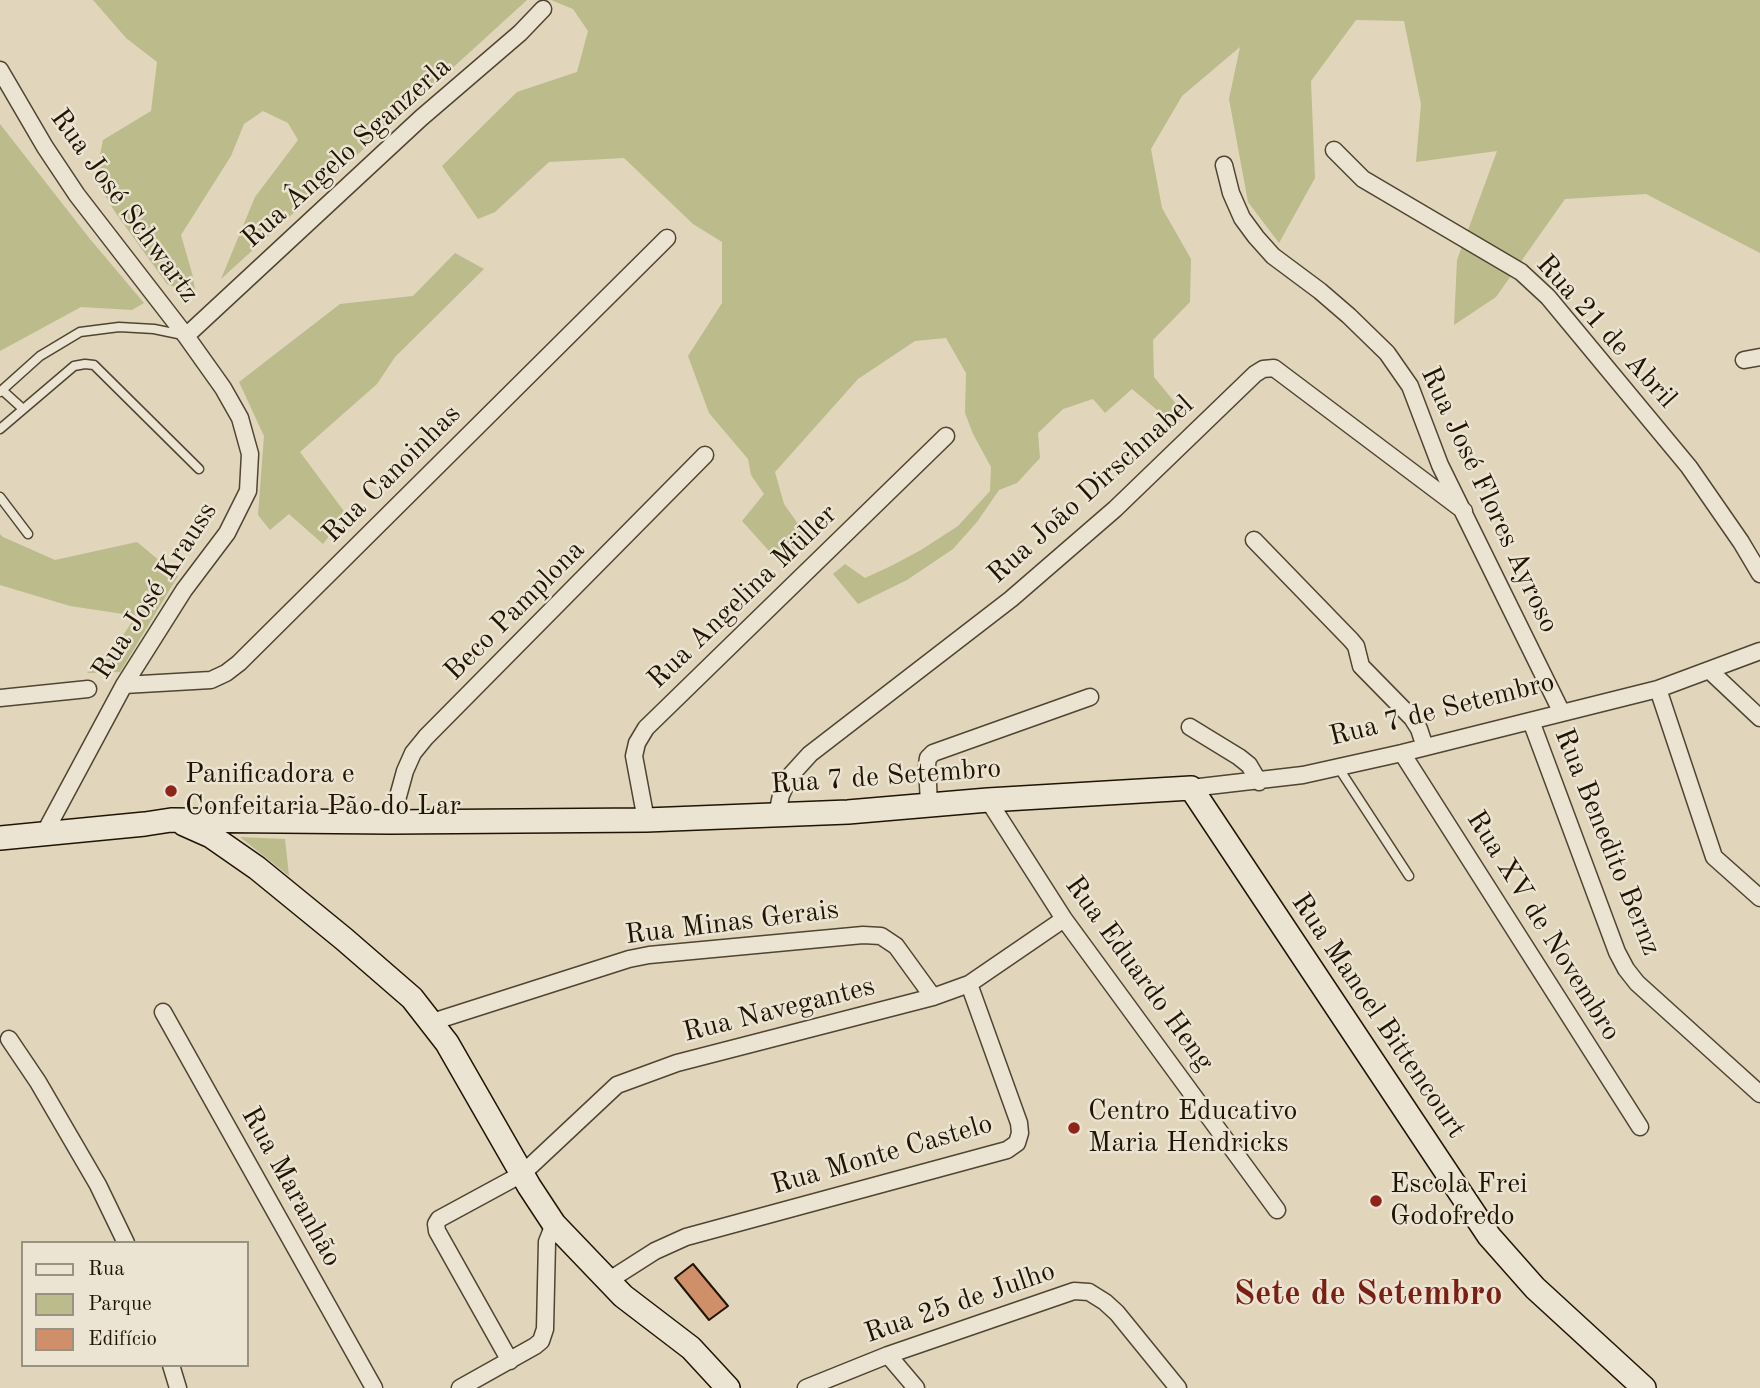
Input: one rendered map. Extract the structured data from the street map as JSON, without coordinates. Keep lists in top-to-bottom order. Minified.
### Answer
{"streets":{"street":["Rua Ângelo Sganzerla","Rua José Schwartz","Rua 21 de Abril","Rua Canoinhas","Rua João Dirschnabel","Rua José Flores Ayroso","Rua José Krauss","Rua Angelina Müller","Beco Pamplona","Rua 7 de Setembro","Rua Benedito Bernz","Rua Minas Gerais","Rua XV de Novembro","Rua Eduardo Heng","Rua Navegantes","Rua Manoel Bittencourt","Rua Monte Castelo","Rua Maranhão","Rua 25 de Julho"]},"crossings":[["Rua Ângelo Sganzerla","Rua José Schwartz"],["Rua Ângelo Sganzerla","Rua José Krauss"],["Rua José Schwartz","Rua José Krauss"],["Rua Canoinhas","Rua José Krauss"],["Rua João Dirschnabel","Rua José Flores Ayroso"],["Rua João Dirschnabel","Rua 7 de Setembro"],["Rua José Flores Ayroso","Rua 7 de Setembro"],["Rua José Krauss","Rua 7 de Setembro"],["Rua Angelina Müller","Rua 7 de Setembro"],["Beco Pamplona","Rua 7 de Setembro"],["Rua 7 de Setembro","Rua Benedito Bernz"],["Rua 7 de Setembro","Rua XV de Novembro"],["Rua 7 de Setembro","Rua Eduardo Heng"],["Rua 7 de Setembro","Rua Manoel Bittencourt"],["Rua Minas Gerais","Rua Navegantes"],["Rua Eduardo Heng","Rua Navegantes"],["Rua Navegantes","Rua Monte Castelo"]],"districts":["Sete de Setembro"],"places":["Panificadora e Confeitaria Pão do Lar","Centro Educativo Maria Hendricks","Escola Frei Godofredo"],"legend":["Rua","Parque","Edifício"]}
